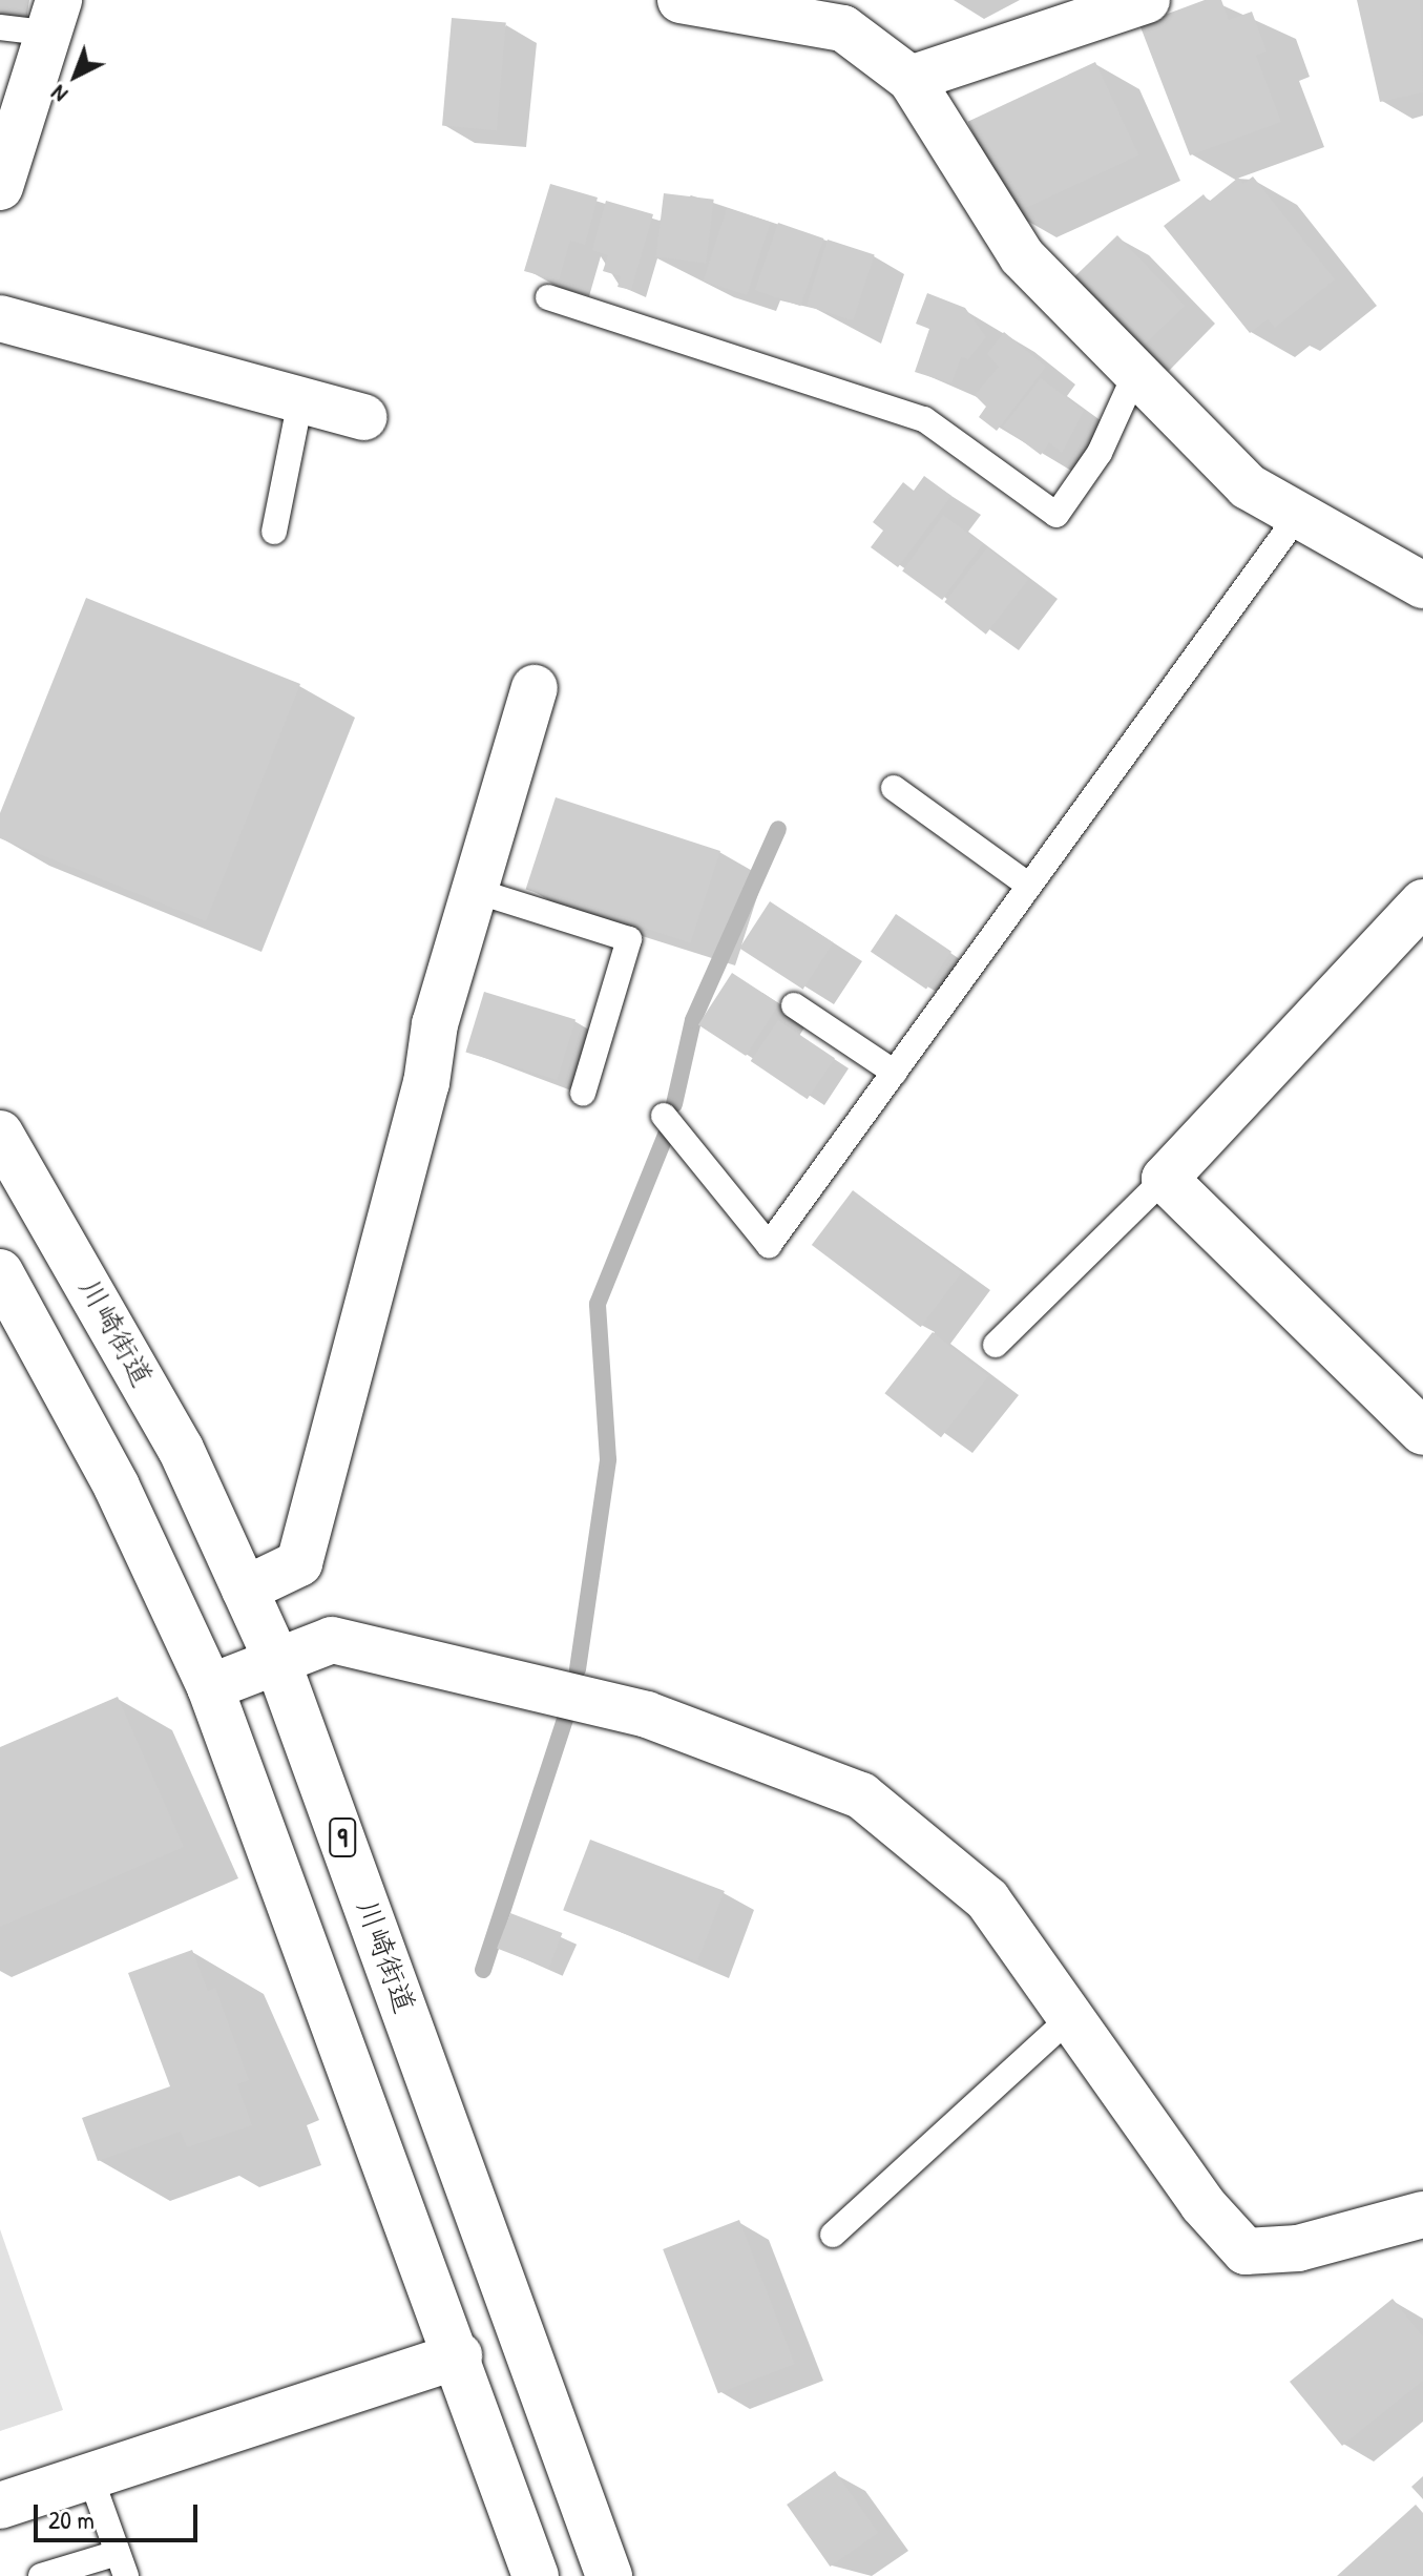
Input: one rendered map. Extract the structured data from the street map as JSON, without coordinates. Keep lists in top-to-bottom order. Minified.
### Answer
{"streets":{"street":["川崎街道","9"]},"scale_bar":"20 m","north":"bottom left"}
